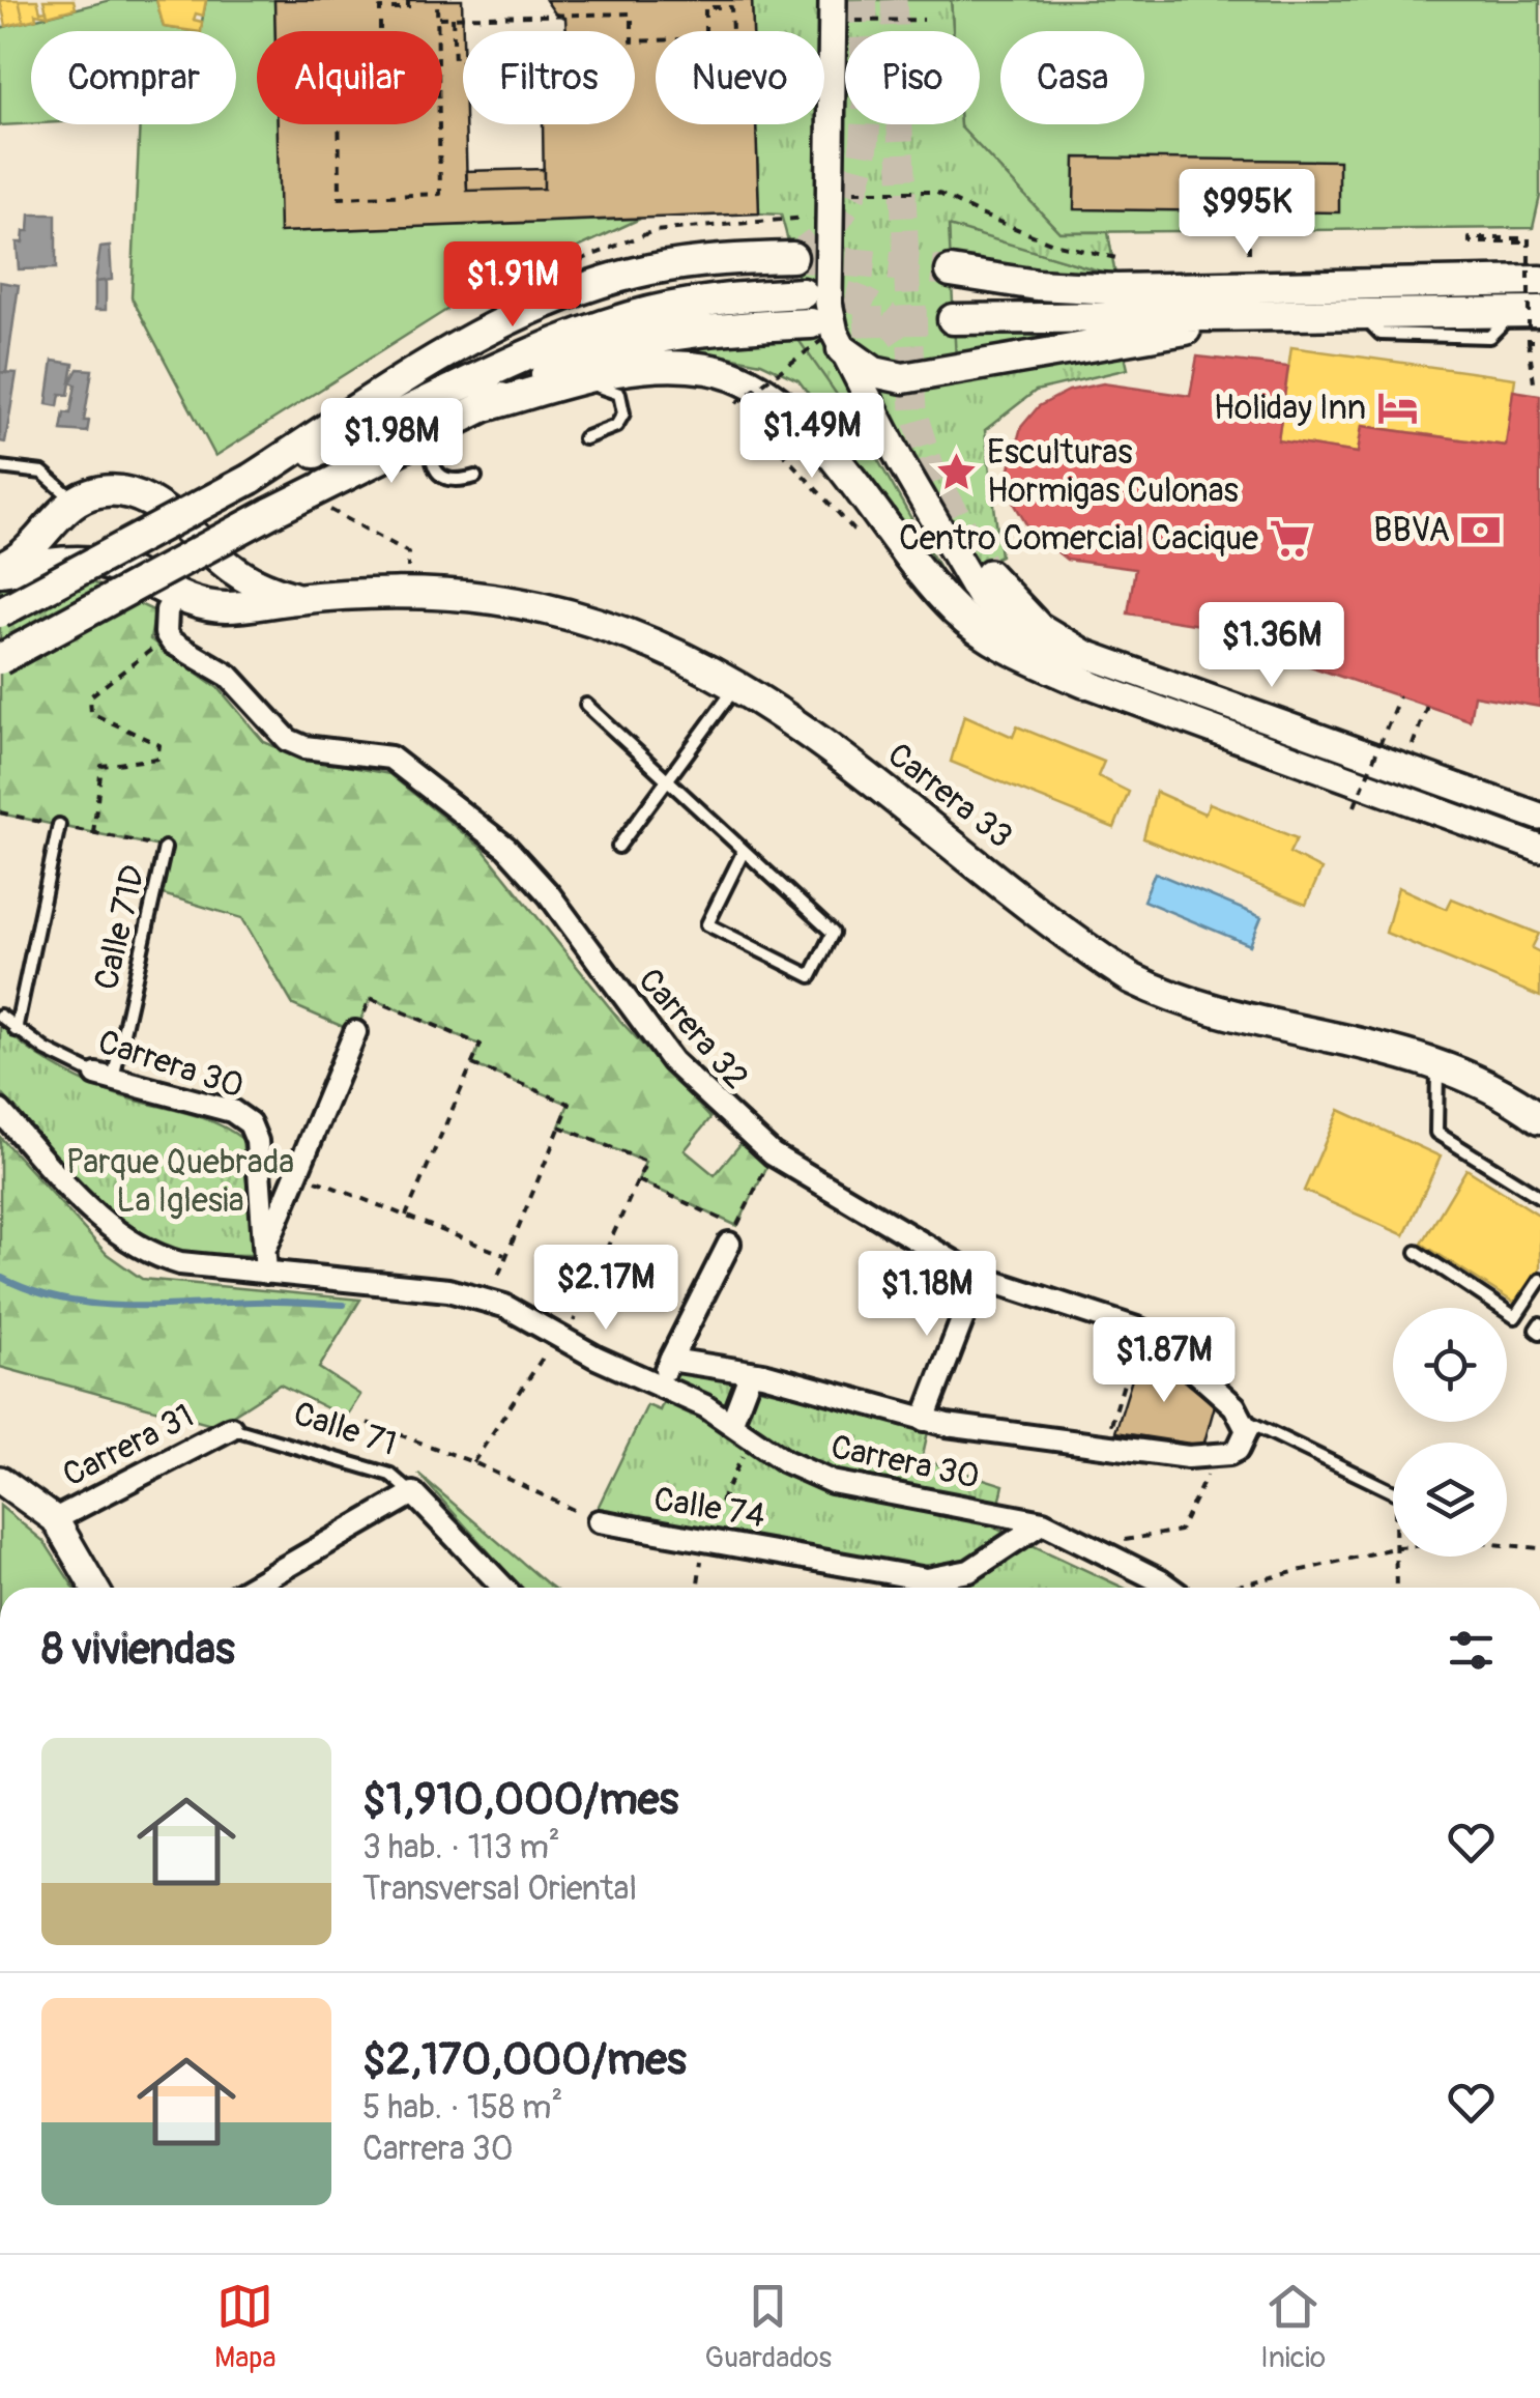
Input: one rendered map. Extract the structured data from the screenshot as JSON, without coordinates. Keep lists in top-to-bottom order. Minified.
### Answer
{"streets":{"main road":["Carrera 33"],"street":["Carrera 32","Carrera 30","Calle 71","Carrera 31","Calle 74"],"lane":["Calle 71D"]},"crossings":[["Calle 71D","Carrera 30"],["Carrera 30","Calle 74"],["Calle 71","Carrera 31"]],"parks":["Parque Quebrada La Iglesia"],"places":{"hotel":["Holiday Inn"],"place":["Esculturas Hormigas Culonas"],"bank":["BBVA"],"supermarket":["Centro Comercial Cacique"]},"page":{"chip":["Comprar","Alquilar","Filtros","Nuevo","Piso","Casa"],"price":["$995K","$1.91M","$1.49M","$1.98M","$1.36M","$2.17M","$1.18M","$1.87M"],"heading":"8 viviendas","list":[{"name":"$1,910,000/mes","note":"3 hab. · 113 m² · Transversal Oriental"},{"name":"$2,170,000/mes","note":"5 hab. · 158 m² · Carrera 30"}],"tabs":["Mapa","Guardados","Inicio"]}}
